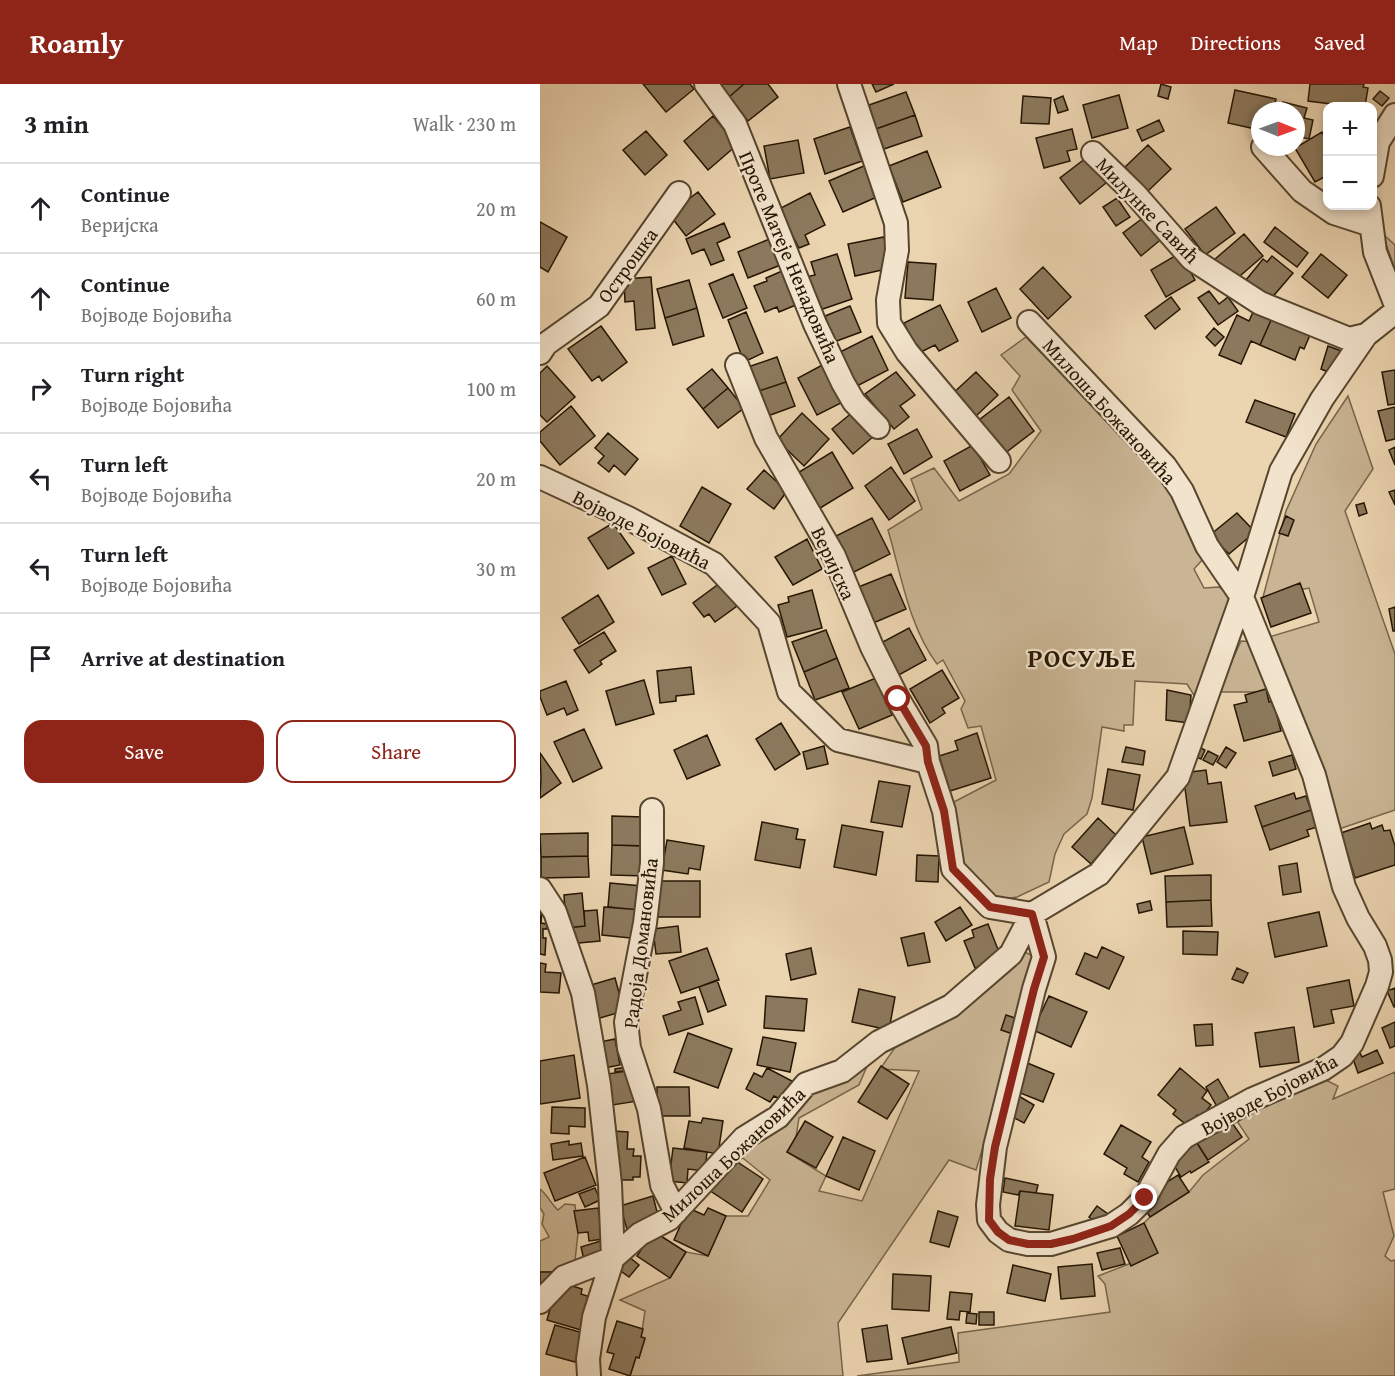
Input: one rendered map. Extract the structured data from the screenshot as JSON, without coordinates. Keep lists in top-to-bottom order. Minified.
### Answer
{"streets":{"street":["Милунке Савић","Проте Матеје Ненадовића","Острошка","Милоша Божановића","Војводе Бојовића","Веријска","Радоја Домановића"]},"crossings":[["Милоша Божановића","Војводе Бојовића"],["Милоша Божановића","Радоја Домановића"],["Војводе Бојовића","Веријска"]],"districts":["РОСУЉЕ"],"north":"right","page":{"header":"Roamly","nav":["Map","Directions","Saved"],"heading":["3 min","Walk · 230 m"],"map_buttons":["+","−"],"list":[["Continue","Веријска","20 m"],["Continue","Војводе Бојовића","60 m"],["Turn right","Војводе Бојовића","100 m"],["Turn left","Војводе Бојовића","20 m"],["Turn left","Војводе Бојовића","30 m"],"Arrive at destination"],"buttons":["Save","Share"]}}
